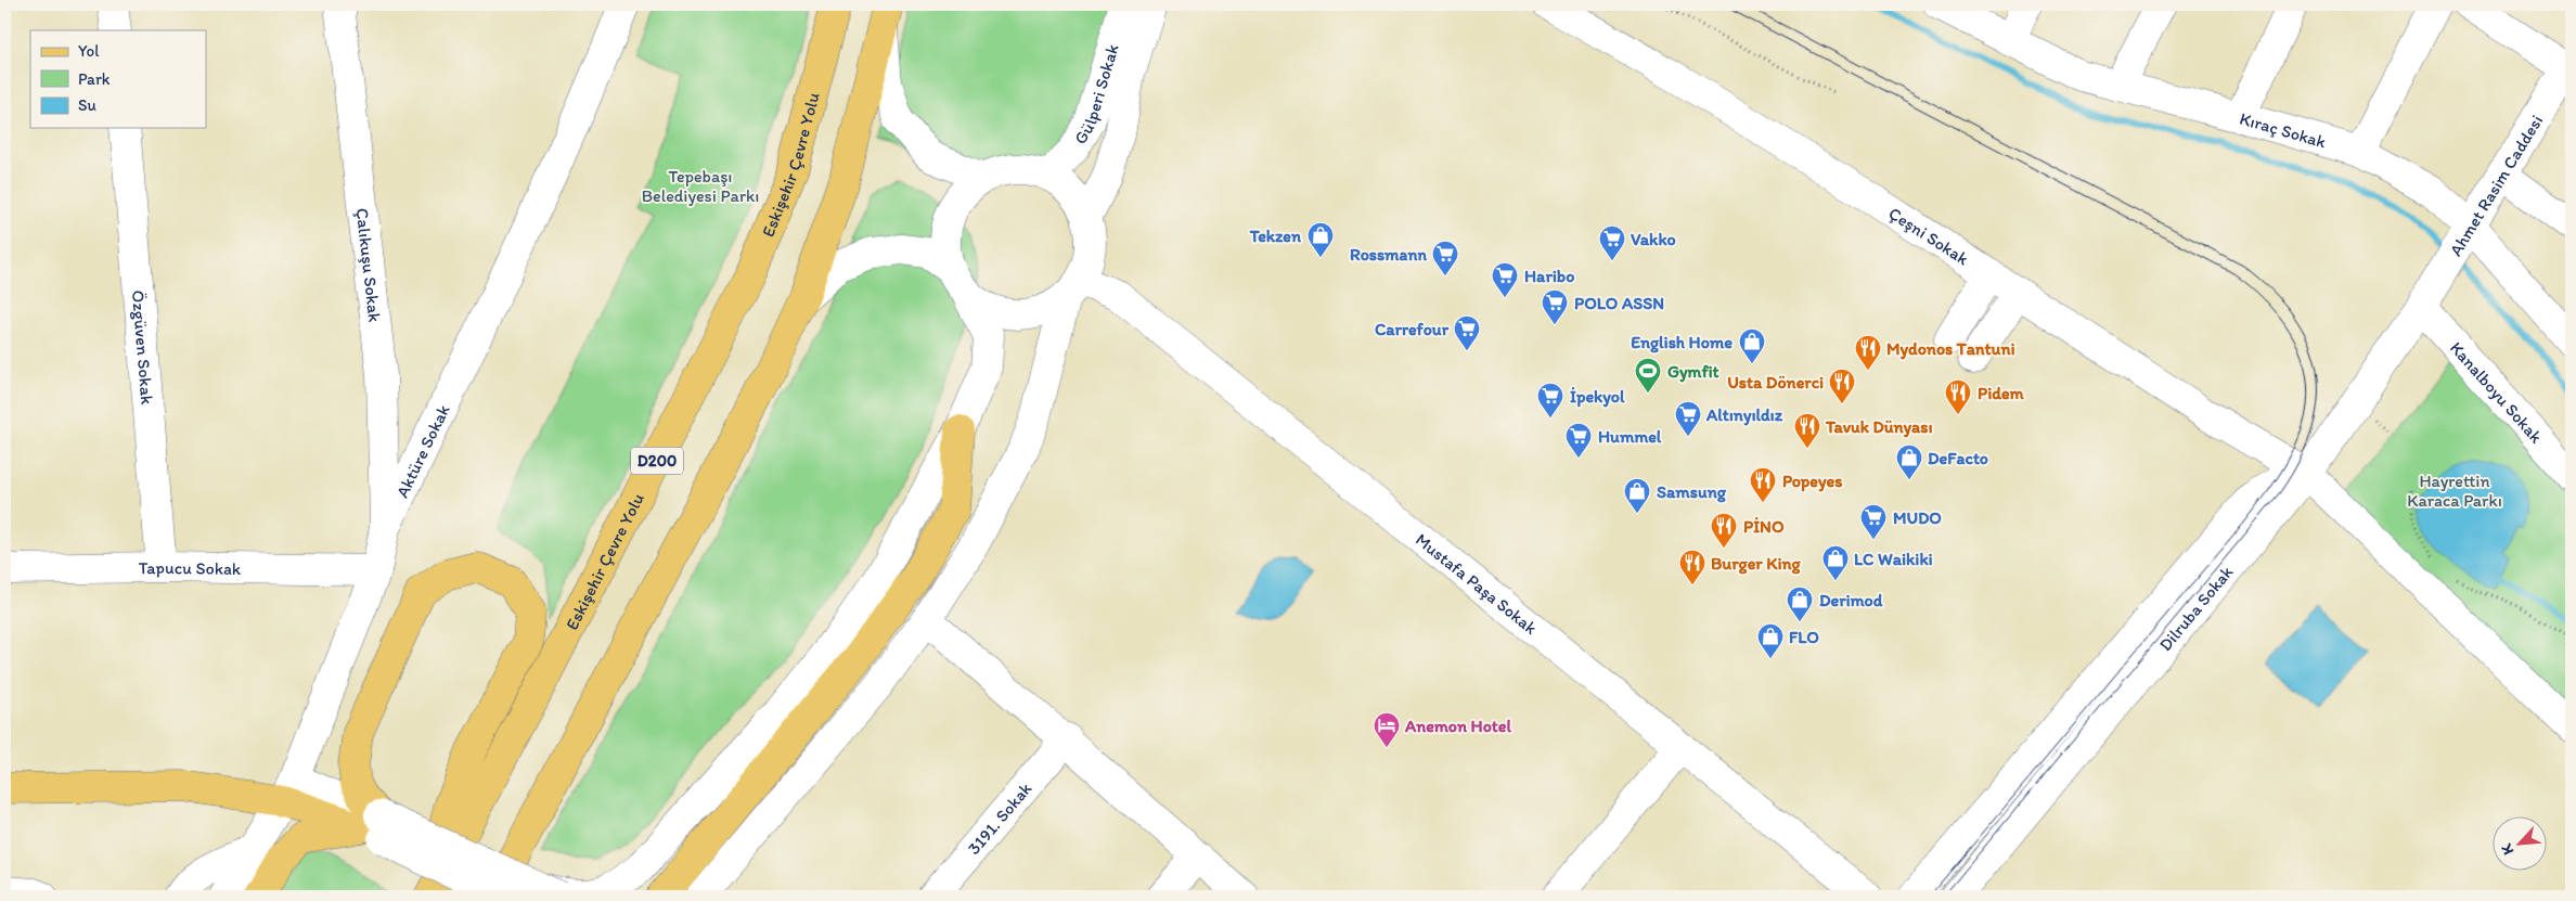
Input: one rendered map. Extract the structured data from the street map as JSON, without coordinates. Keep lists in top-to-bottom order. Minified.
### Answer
{"streets":{"main road":["Eskişehir Çevre Yolu","D200"],"street":["Gülperi Sokak","Kıraç Sokak","Ahmet Rasim Caddesi","Çeşni Sokak","Çalıkuşu Sokak","Özgüven Sokak","Kanalboyu Sokak","Aktüre Sokak","Tapucu Sokak","Mustafa Paşa Sokak","Dilruba Sokak","3191. Sokak"]},"crossings":[["Gülperi Sokak","Mustafa Paşa Sokak"],["Kıraç Sokak","Ahmet Rasim Caddesi"],["Ahmet Rasim Caddesi","Kanalboyu Sokak"],["Ahmet Rasim Caddesi","Dilruba Sokak"],["Çeşni Sokak","Dilruba Sokak"],["Çalıkuşu Sokak","Aktüre Sokak"],["Özgüven Sokak","Tapucu Sokak"],["Kanalboyu Sokak","Dilruba Sokak"],["Aktüre Sokak","Tapucu Sokak"]],"parks":["Tepebaşı Belediyesi Parkı","Hayrettin Karaca Parkı"],"places":{"shop":["Tekzen","English Home","DeFacto","Samsung","LC Waikiki","Derimod","FLO"],"supermarket":["Vakko","Rossmann","Haribo","POLO ASSN","Carrefour","İpekyol","Altınyıldız","Hummel","MUDO"],"restaurant":["Mydonos Tantuni","Usta Dönerci","Pidem","Tavuk Dünyası","Popeyes","PİNO","Burger King"],"sports":["Gymfit"],"hotel":["Anemon Hotel"]},"legend":["Yol","Park","Su"],"north":"bottom left"}
